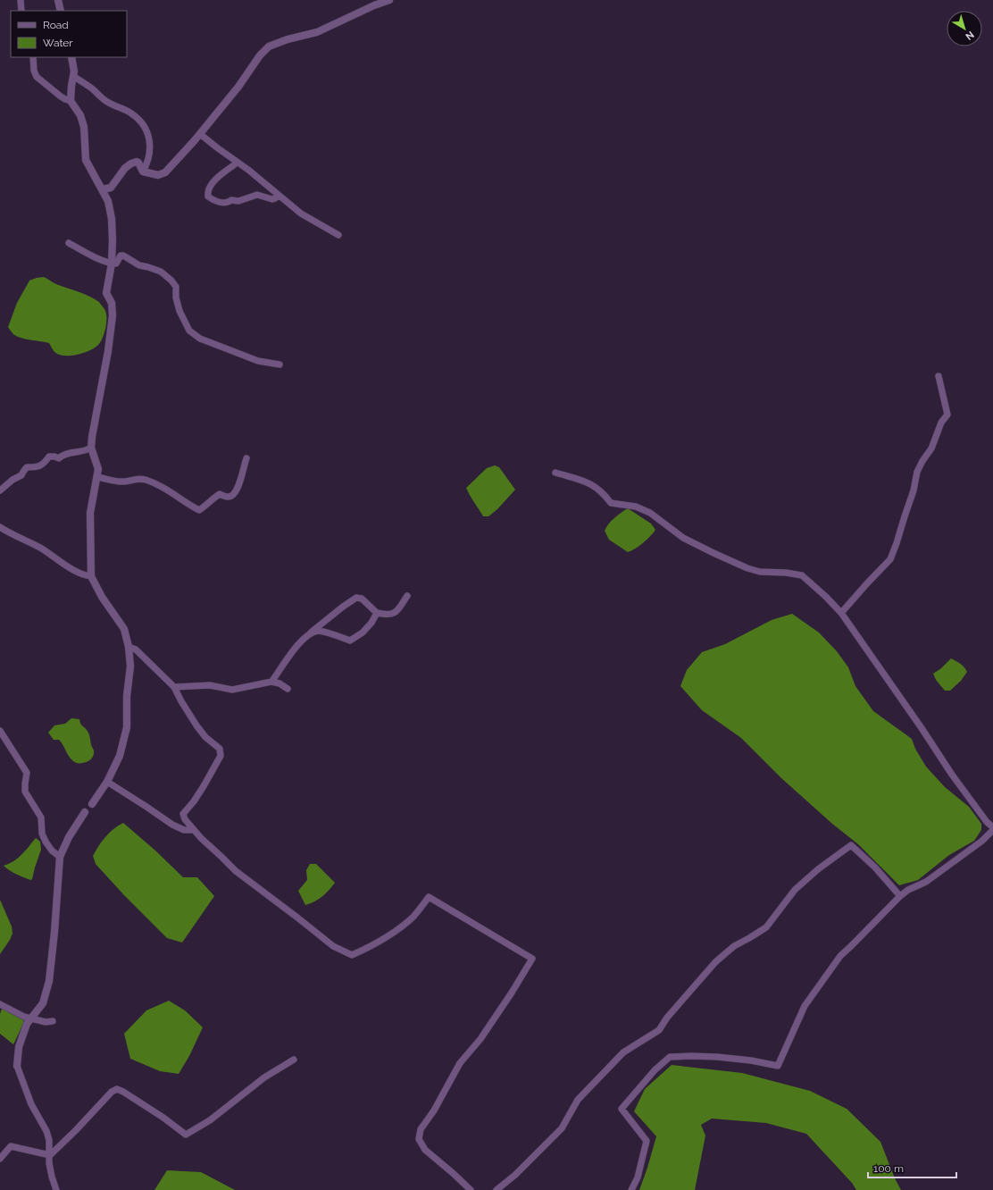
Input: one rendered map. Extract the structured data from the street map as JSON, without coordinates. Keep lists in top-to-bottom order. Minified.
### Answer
{"legend":["Road","Water"],"scale_bar":"100 m","north":"bottom right"}
